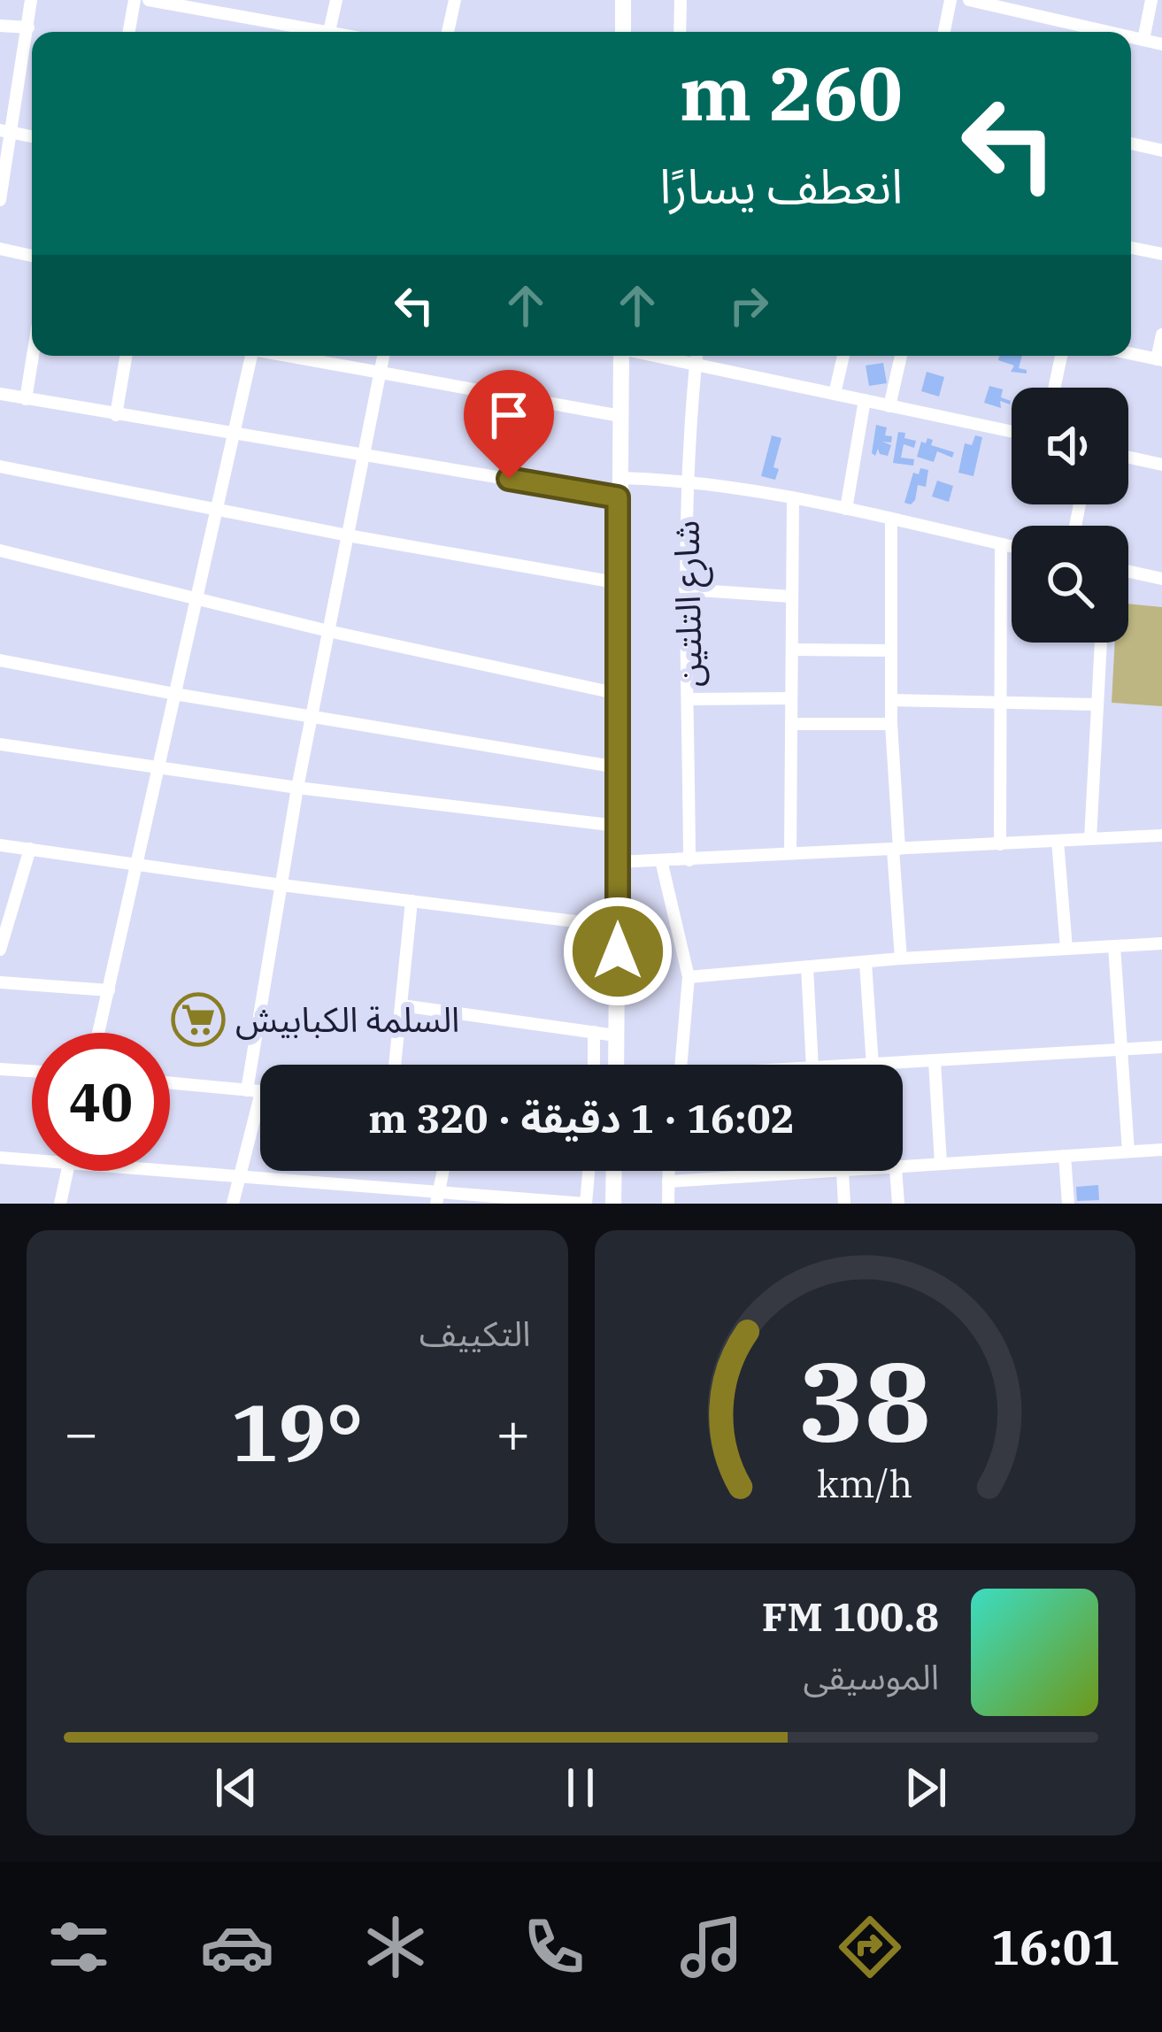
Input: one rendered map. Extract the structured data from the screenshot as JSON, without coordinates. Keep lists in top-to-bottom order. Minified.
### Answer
{"streets":{"street":["شارع التلتين"]},"places":{"supermarket":["السلمة الكبابيش"]},"page":{"turn":["260 m","انعطف يسارًا"],"limit":"40","trip":"16:02 · 1 دقيقة · 320 m","tile":"التكييف","heat":["−","19°","+"],"song":["100.8 FM","الموسيقى"],"tabs":"16:01","gauge":["38","km/h"]}}
